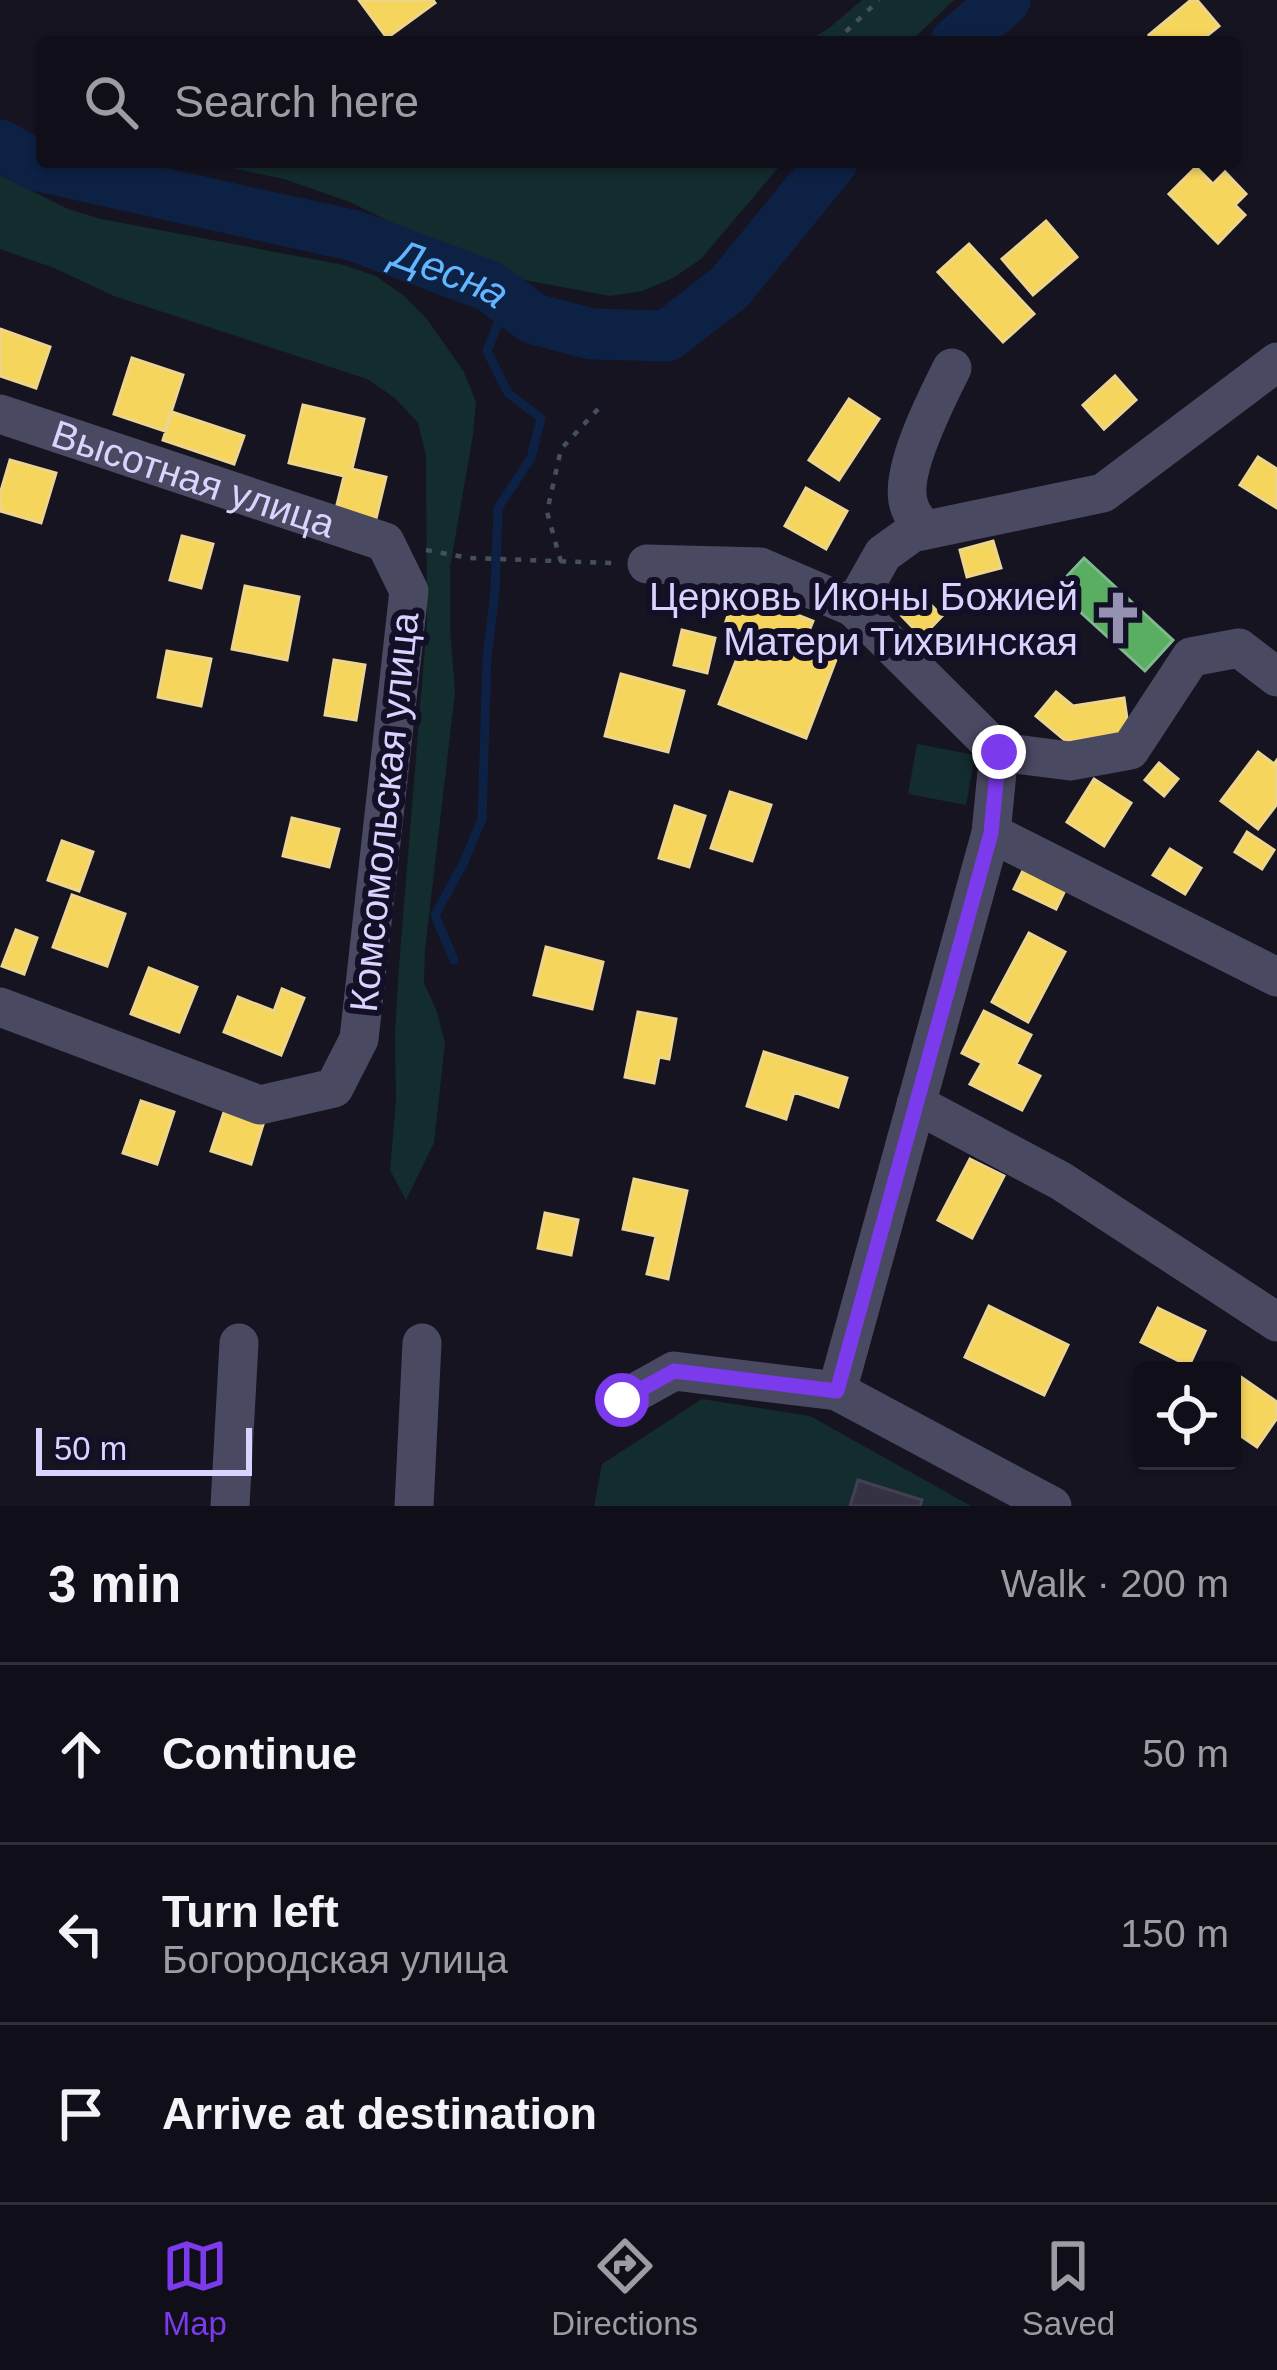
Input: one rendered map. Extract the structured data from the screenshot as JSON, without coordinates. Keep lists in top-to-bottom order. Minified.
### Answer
{"streets":{"street":["Высотная улица","Комсомольская улица"]},"crossings":[["Высотная улица","Комсомольская улица"]],"water":["Десна"],"places":{"church":["Церковь Иконы Божией Матери Тихвинская"]},"scale_bar":"50 m","page":{"search":"Search here","scale":"50 m","heading":["3 min","Walk · 200 m"],"list":[["Continue","50 m"],["Turn left","Богородская улица","150 m"],"Arrive at destination"],"nav":["Map","Directions","Saved"]}}
